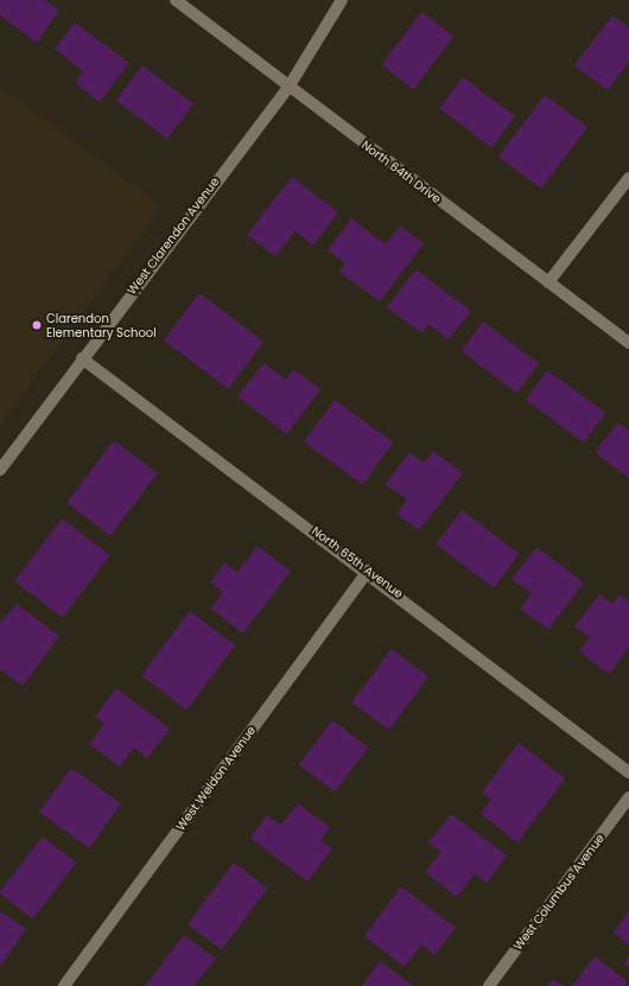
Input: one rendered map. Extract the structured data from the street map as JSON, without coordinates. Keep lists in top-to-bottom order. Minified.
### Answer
{"streets":{"street":["North 64th Drive","West Clarendon Avenue","North 65th Avenue","West Weldon Avenue","West Columbus Avenue"]},"crossings":[["North 64th Drive","West Clarendon Avenue"],["West Clarendon Avenue","North 65th Avenue"],["North 65th Avenue","West Weldon Avenue"]],"places":["Clarendon Elementary School"]}
